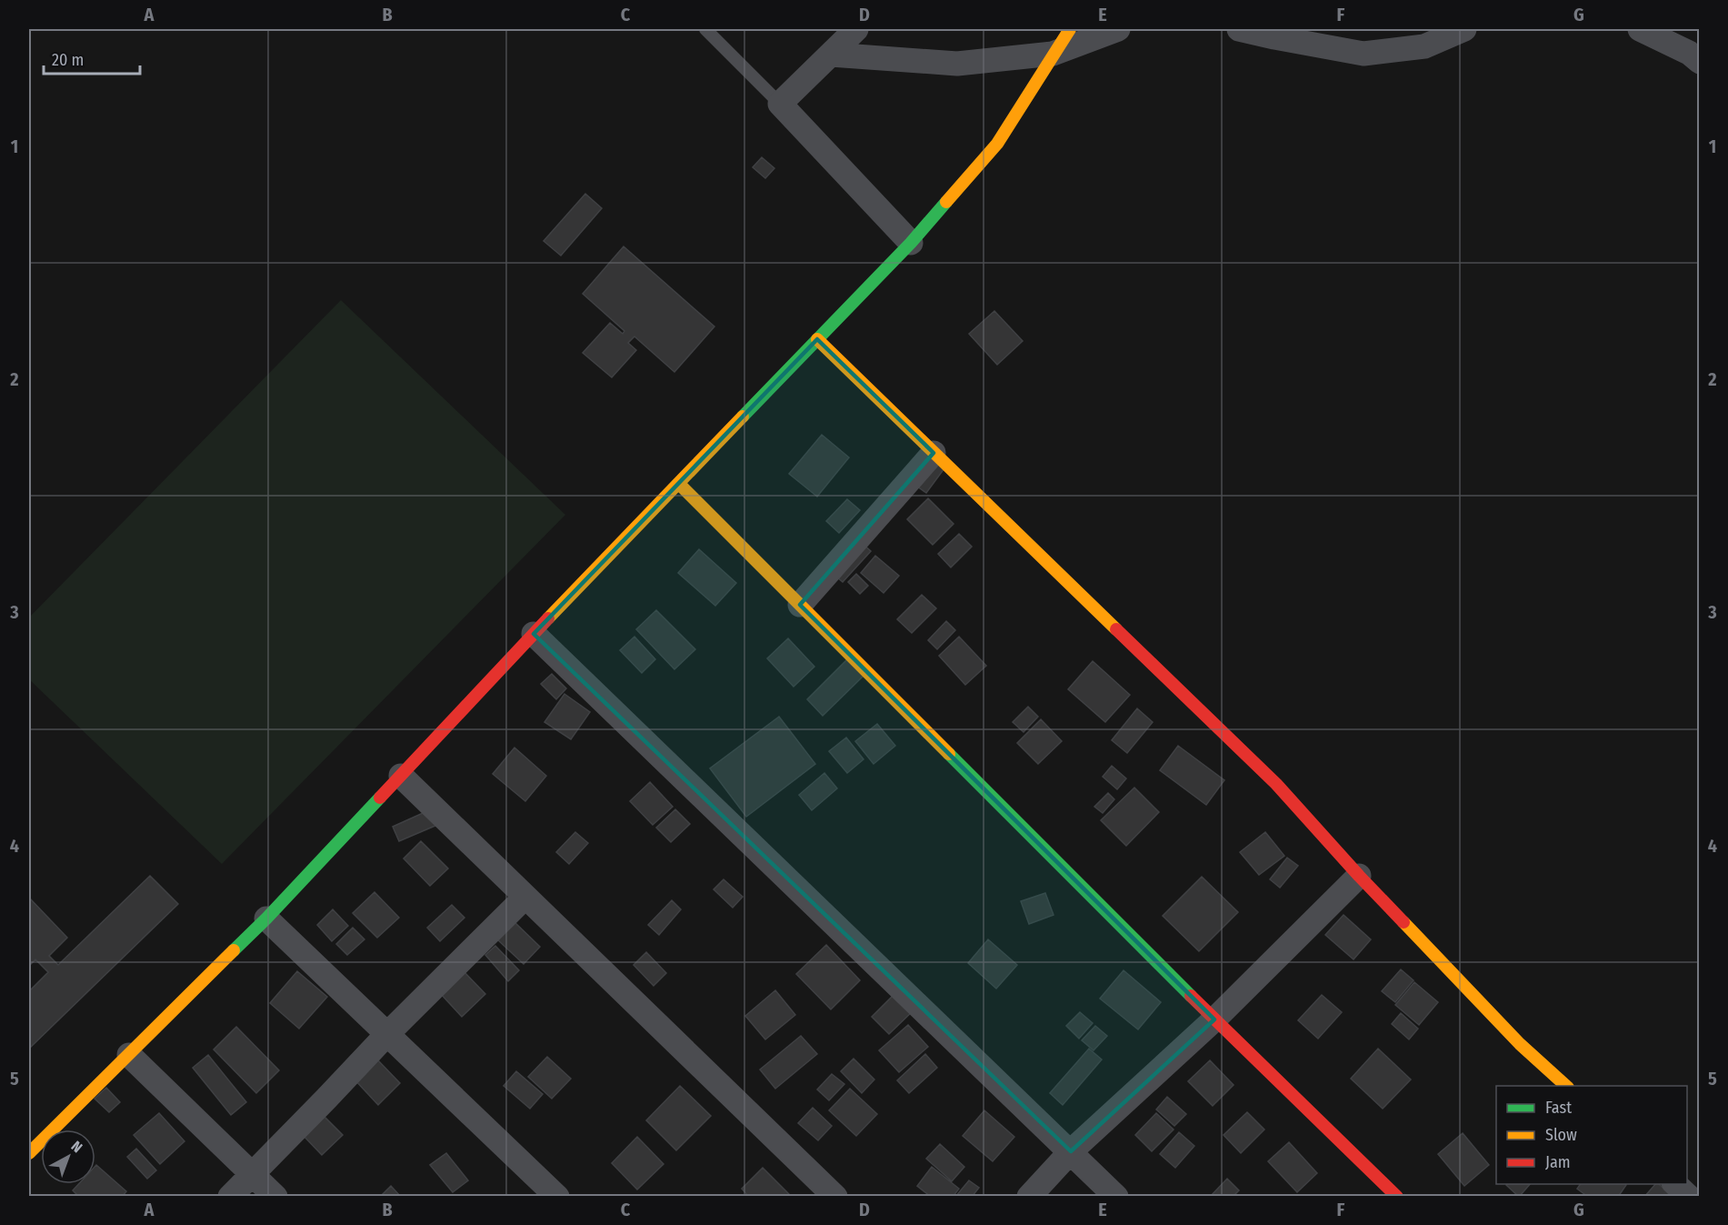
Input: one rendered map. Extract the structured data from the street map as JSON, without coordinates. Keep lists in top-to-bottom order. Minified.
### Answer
{"legend":["Fast","Slow","Jam"],"scale_bar":"20 m","north":"top right","grid":{"columns":["A","B","C","D","E","F","G"],"rows":["1","2","3","4","5"]}}
